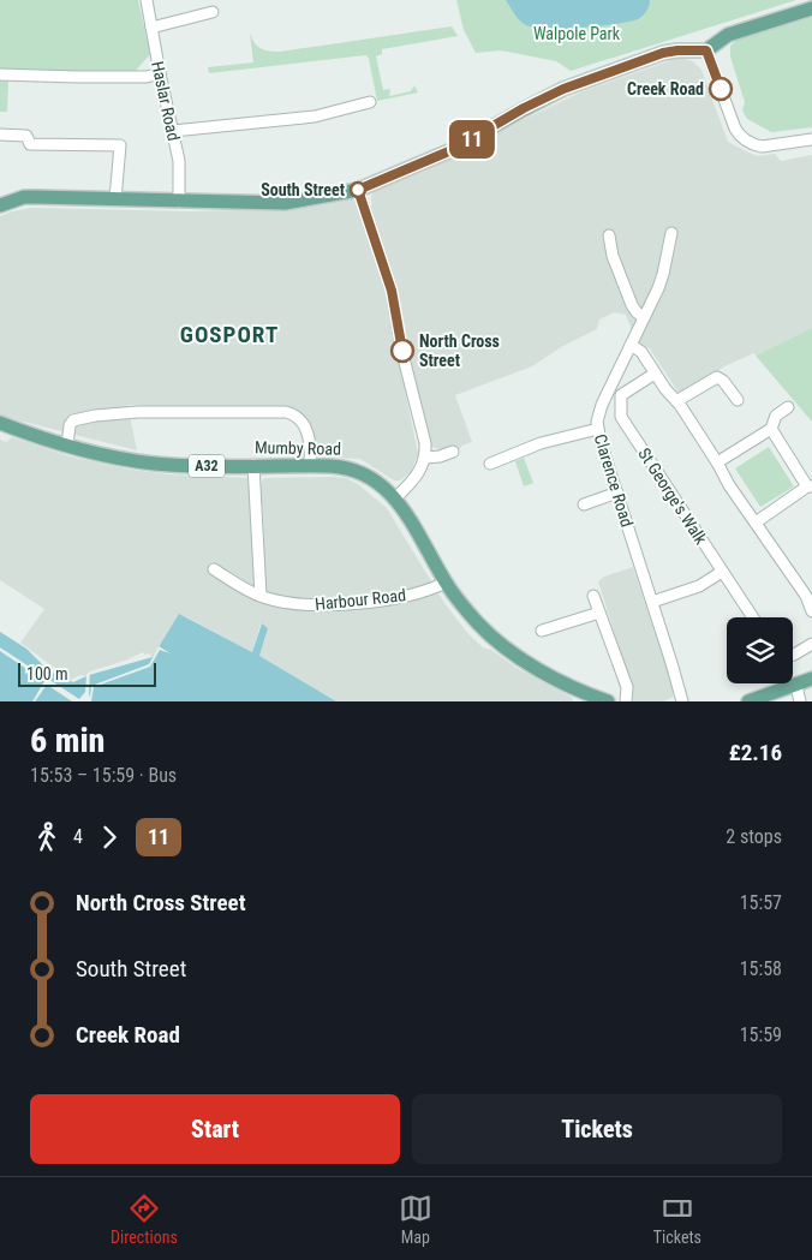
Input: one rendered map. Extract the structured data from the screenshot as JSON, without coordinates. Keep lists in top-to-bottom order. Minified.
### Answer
{"streets":{"main road":["Mumby Road","A32"],"street":["Haslar Road","Clarence Road","St George's Walk","Harbour Road"]},"crossings":[["Mumby Road","Harbour Road"]],"districts":["GOSPORT"],"parks":["Walpole Park"],"places":["Creek Road","South Street","North Cross Street"],"lines":["bus line 11"],"scale_bar":"100 m","page":{"on_map":"11","scale":"100 m","heading":["6 min","15:53 – 15:59 · Bus","£2.16"],"legs":["4","11","2 stops"],"list":[{"name":"North Cross Street","value":"15:57"},{"name":"South Street","value":"15:58"},{"name":"Creek Road","value":"15:59"}],"buttons":["Start","Tickets"],"tabs":["Directions","Map","Tickets"]}}
